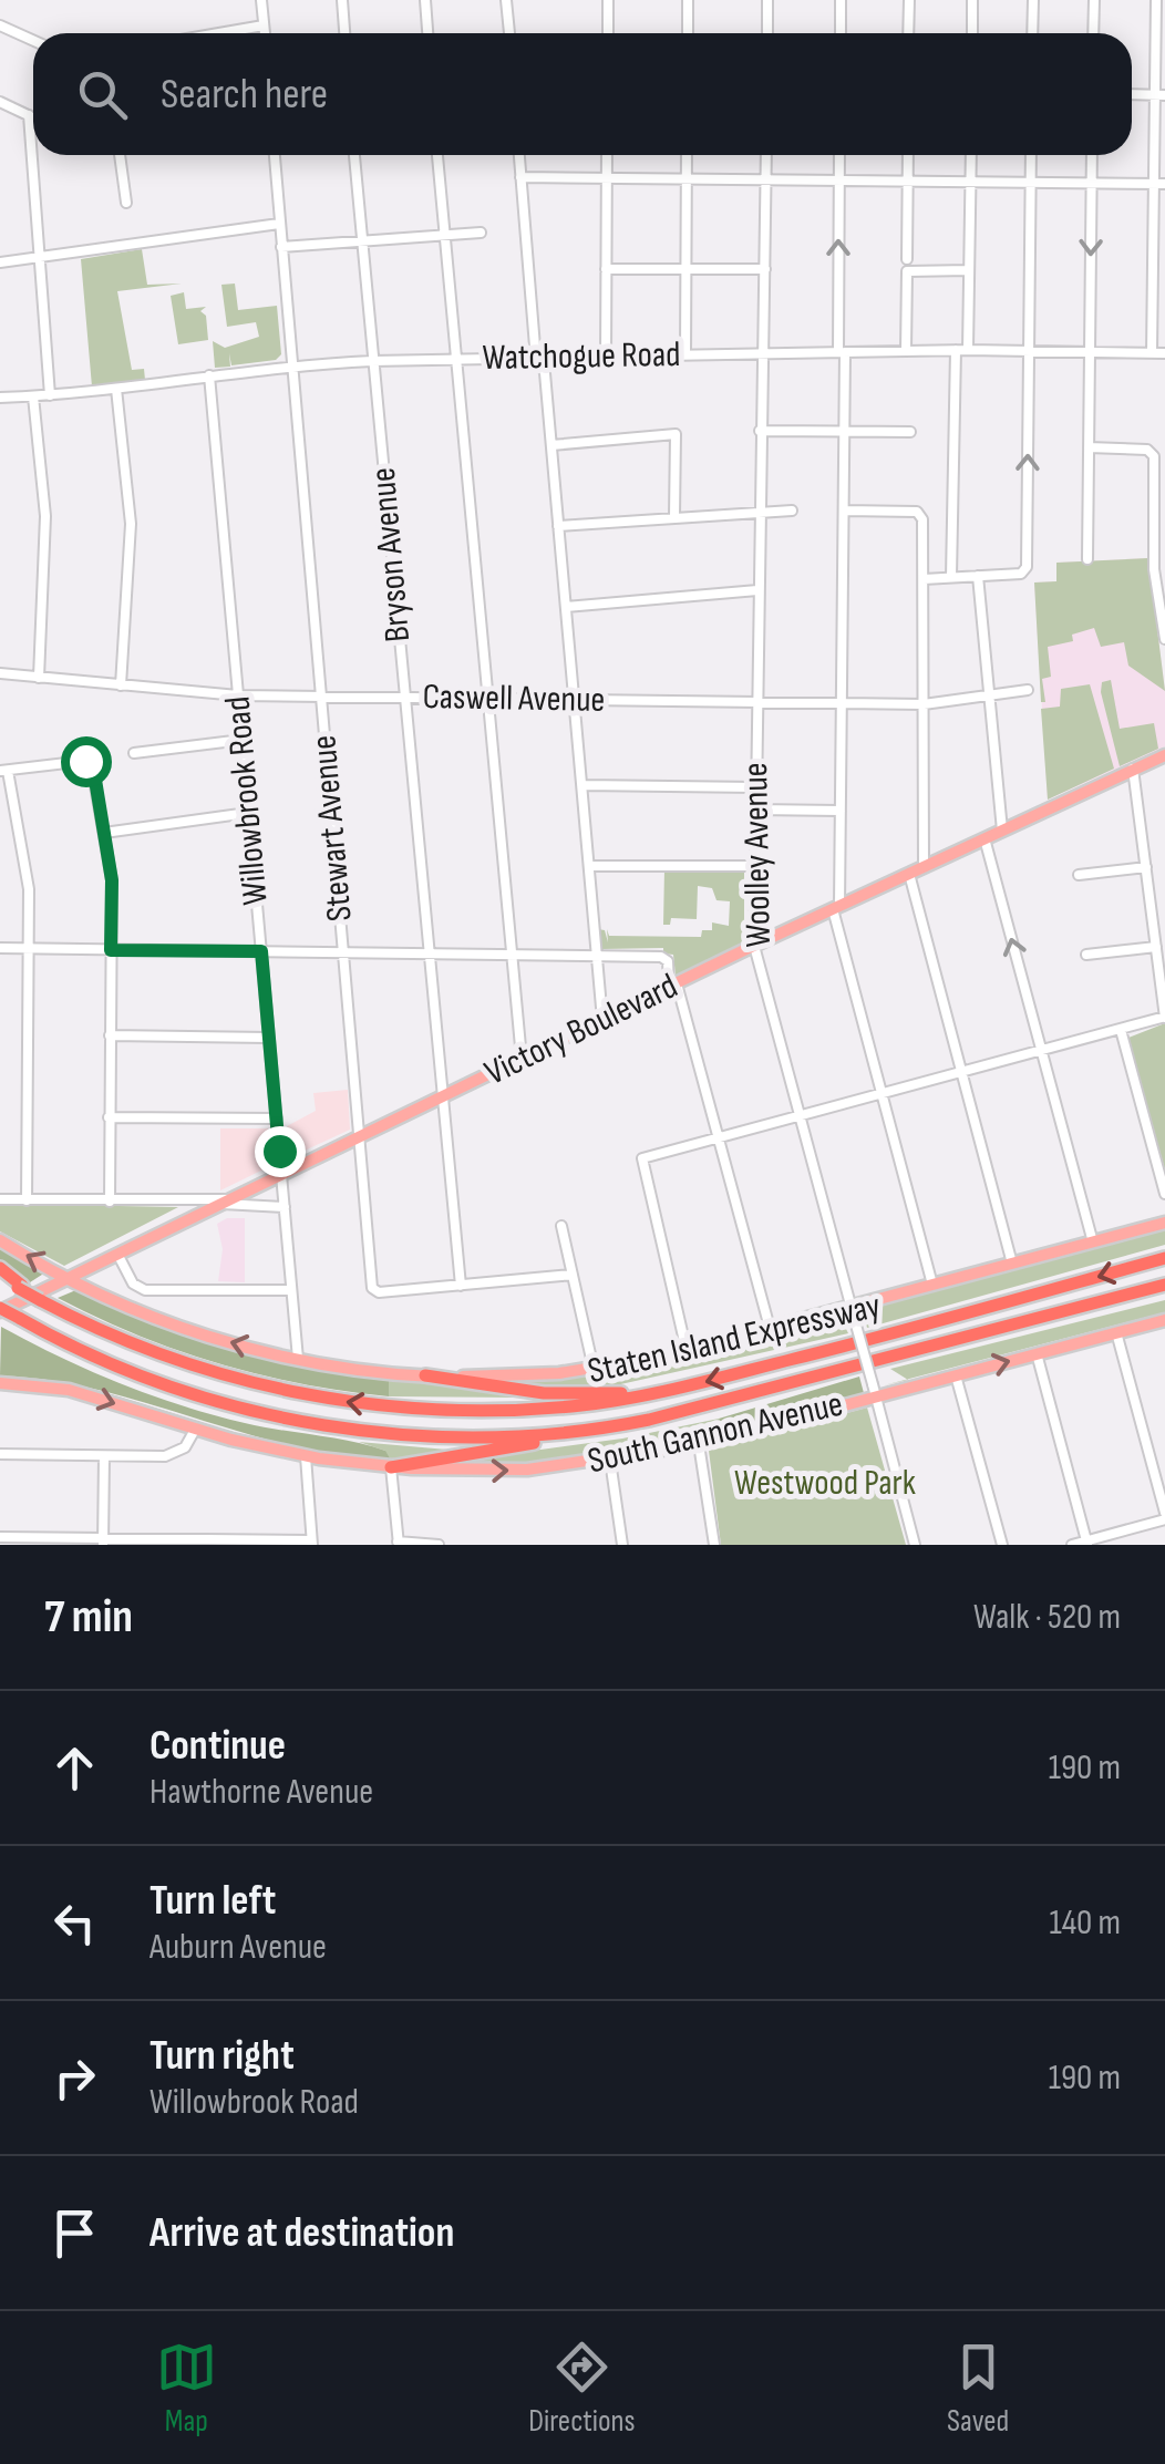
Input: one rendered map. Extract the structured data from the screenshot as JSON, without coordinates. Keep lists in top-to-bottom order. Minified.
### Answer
{"streets":{"highway":["Staten Island Expressway"],"main road":["Victory Boulevard","South Gannon Avenue"],"street":["Watchogue Road","Bryson Avenue","Caswell Avenue","Willowbrook Road","Stewart Avenue","Woolley Avenue"]},"crossings":[["Watchogue Road","Bryson Avenue"],["Watchogue Road","Willowbrook Road"],["Watchogue Road","Stewart Avenue"],["Watchogue Road","Woolley Avenue"],["Bryson Avenue","Caswell Avenue"],["Bryson Avenue","Stewart Avenue"],["Bryson Avenue","Victory Boulevard"],["Caswell Avenue","Willowbrook Road"],["Caswell Avenue","Stewart Avenue"],["Caswell Avenue","Woolley Avenue"],["Willowbrook Road","Victory Boulevard"],["Stewart Avenue","Victory Boulevard"],["Woolley Avenue","Victory Boulevard"],["Woolley Avenue","South Gannon Avenue"],["Victory Boulevard","Staten Island Expressway"]],"parks":["Westwood Park"],"page":{"search":"Search here","heading":["7 min","Walk · 520 m"],"list":[["Continue","Hawthorne Avenue","190 m"],["Turn left","Auburn Avenue","140 m"],["Turn right","Willowbrook Road","190 m"],"Arrive at destination"],"nav":["Map","Directions","Saved"]}}
